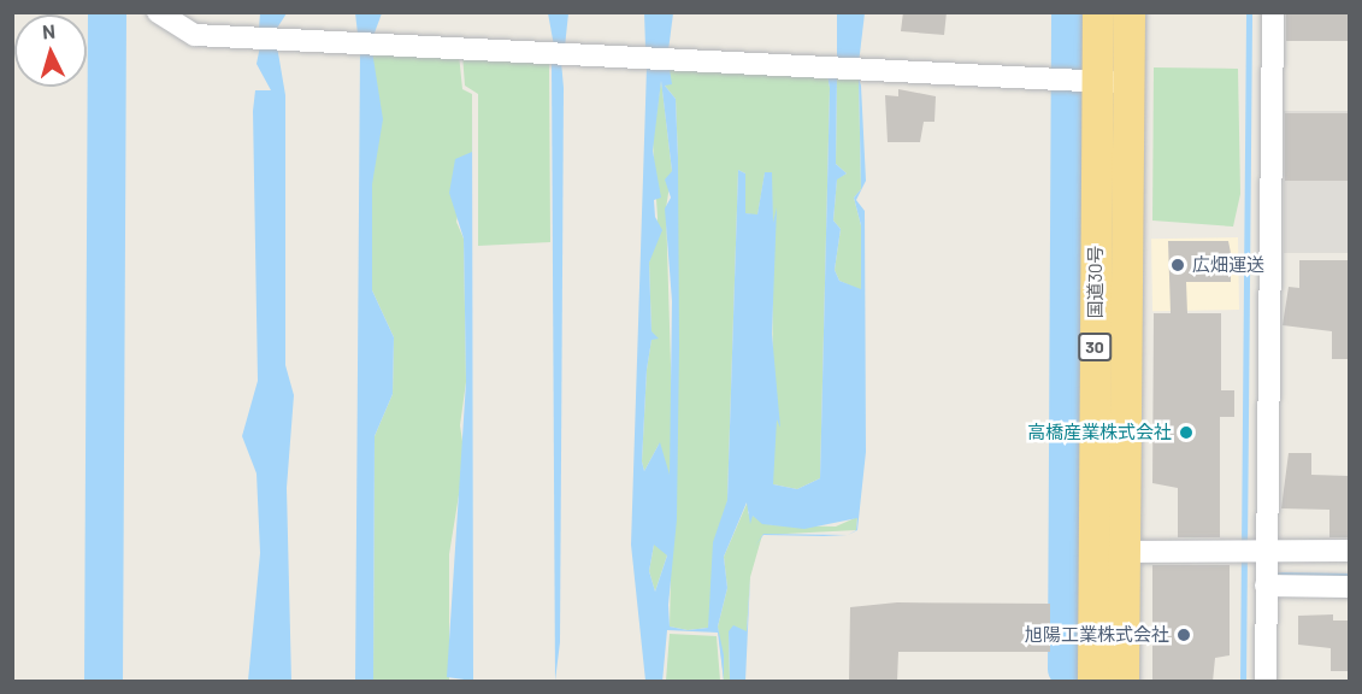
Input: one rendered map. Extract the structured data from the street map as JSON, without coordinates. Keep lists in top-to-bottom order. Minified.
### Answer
{"streets":{"highway":["国道30号","30"]},"places":["広畑運送","高橋産業株式会社","旭陽工業株式会社"],"north":"top"}
